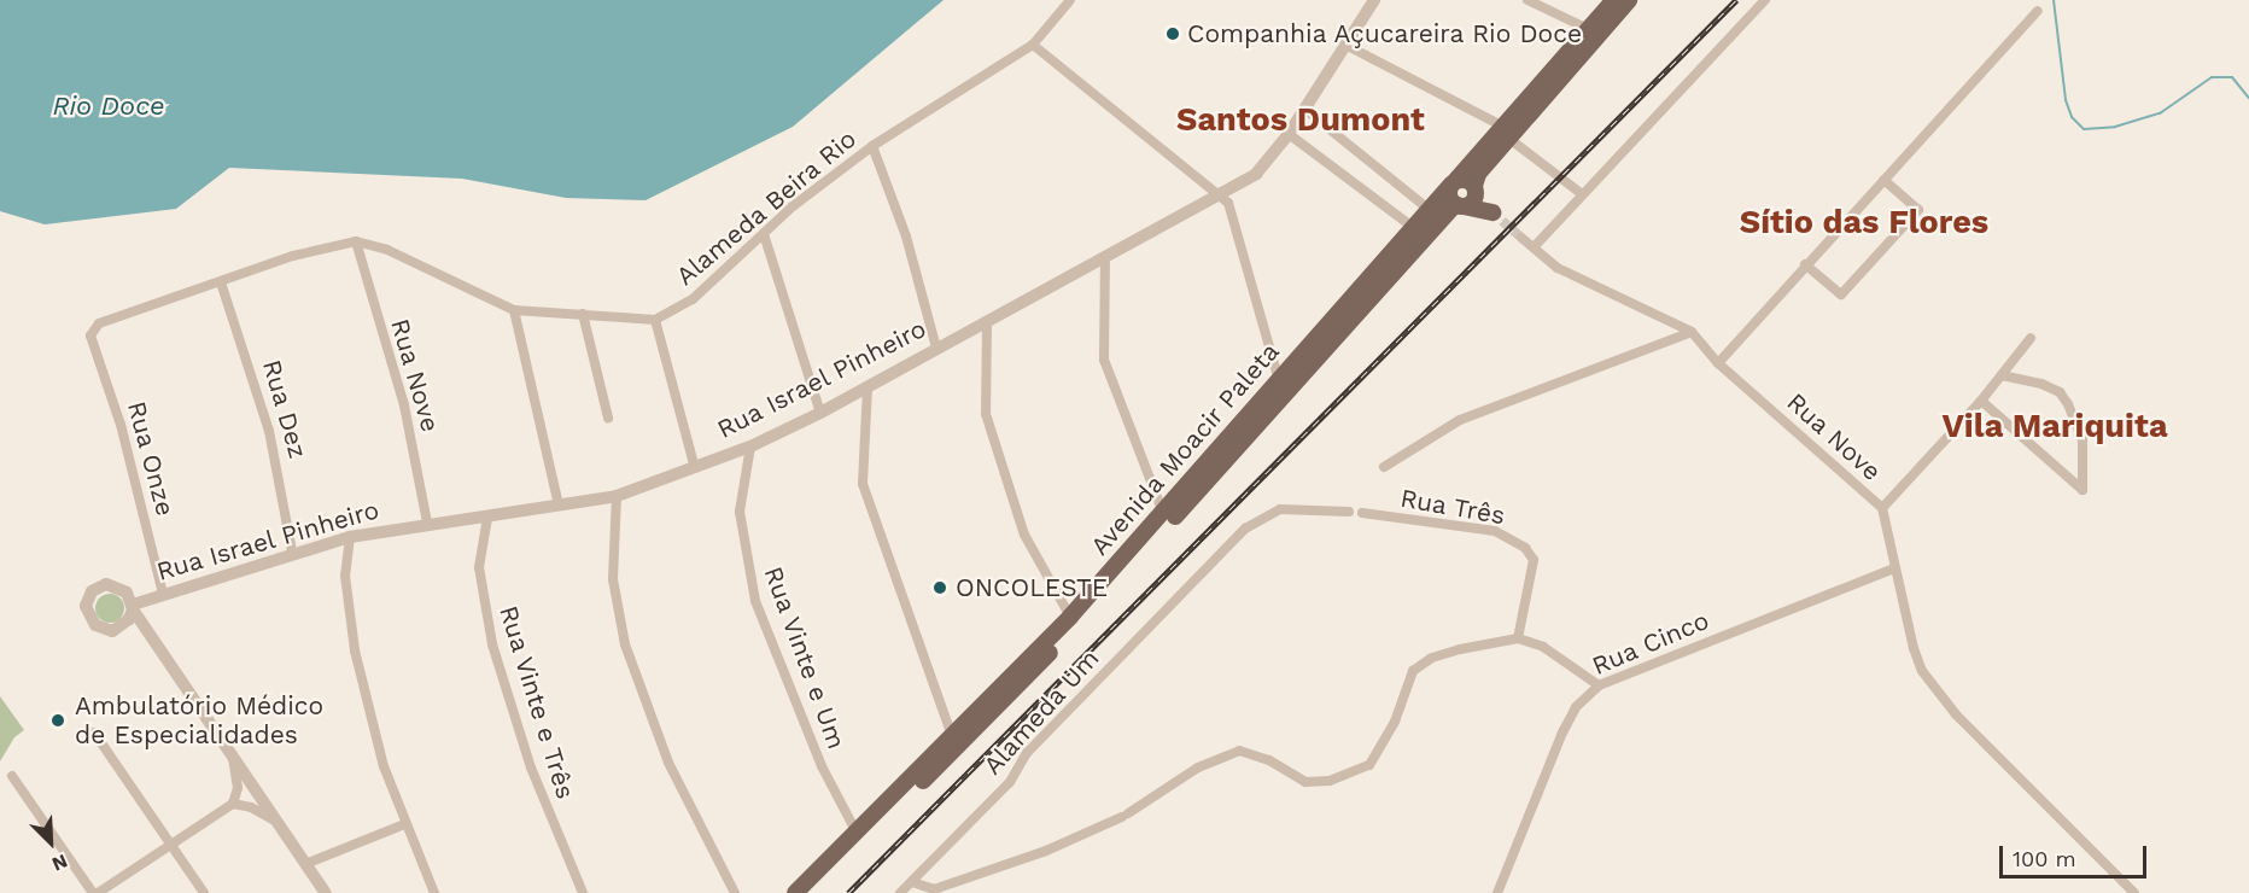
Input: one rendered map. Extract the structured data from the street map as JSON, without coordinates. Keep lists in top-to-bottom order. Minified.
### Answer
{"streets":{"main road":["Avenida Moacir Paleta"],"street":["Alameda Beira Rio","Rua Nove","Rua Israel Pinheiro","Rua Dez","Rua Onze","Rua Três","Rua Cinco","Rua Vinte e Um","Rua Vinte e Três","Alameda Um"]},"crossings":[["Rua Nove","Rua Israel Pinheiro"],["Rua Nove","Rua Cinco"],["Rua Israel Pinheiro","Rua Dez"],["Rua Israel Pinheiro","Rua Onze"],["Rua Israel Pinheiro","Rua Vinte e Um"],["Rua Israel Pinheiro","Rua Vinte e Três"],["Rua Dez","Rua Onze"],["Avenida Moacir Paleta","Rua Vinte e Um"]],"districts":["Santos Dumont","Sítio das Flores","Vila Mariquita"],"water":["Rio Doce"],"places":["Companhia Açucareira Rio Doce","ONCOLESTE","Ambulatório Médico de Especialidades"],"scale_bar":"100 m","north":"bottom right"}
